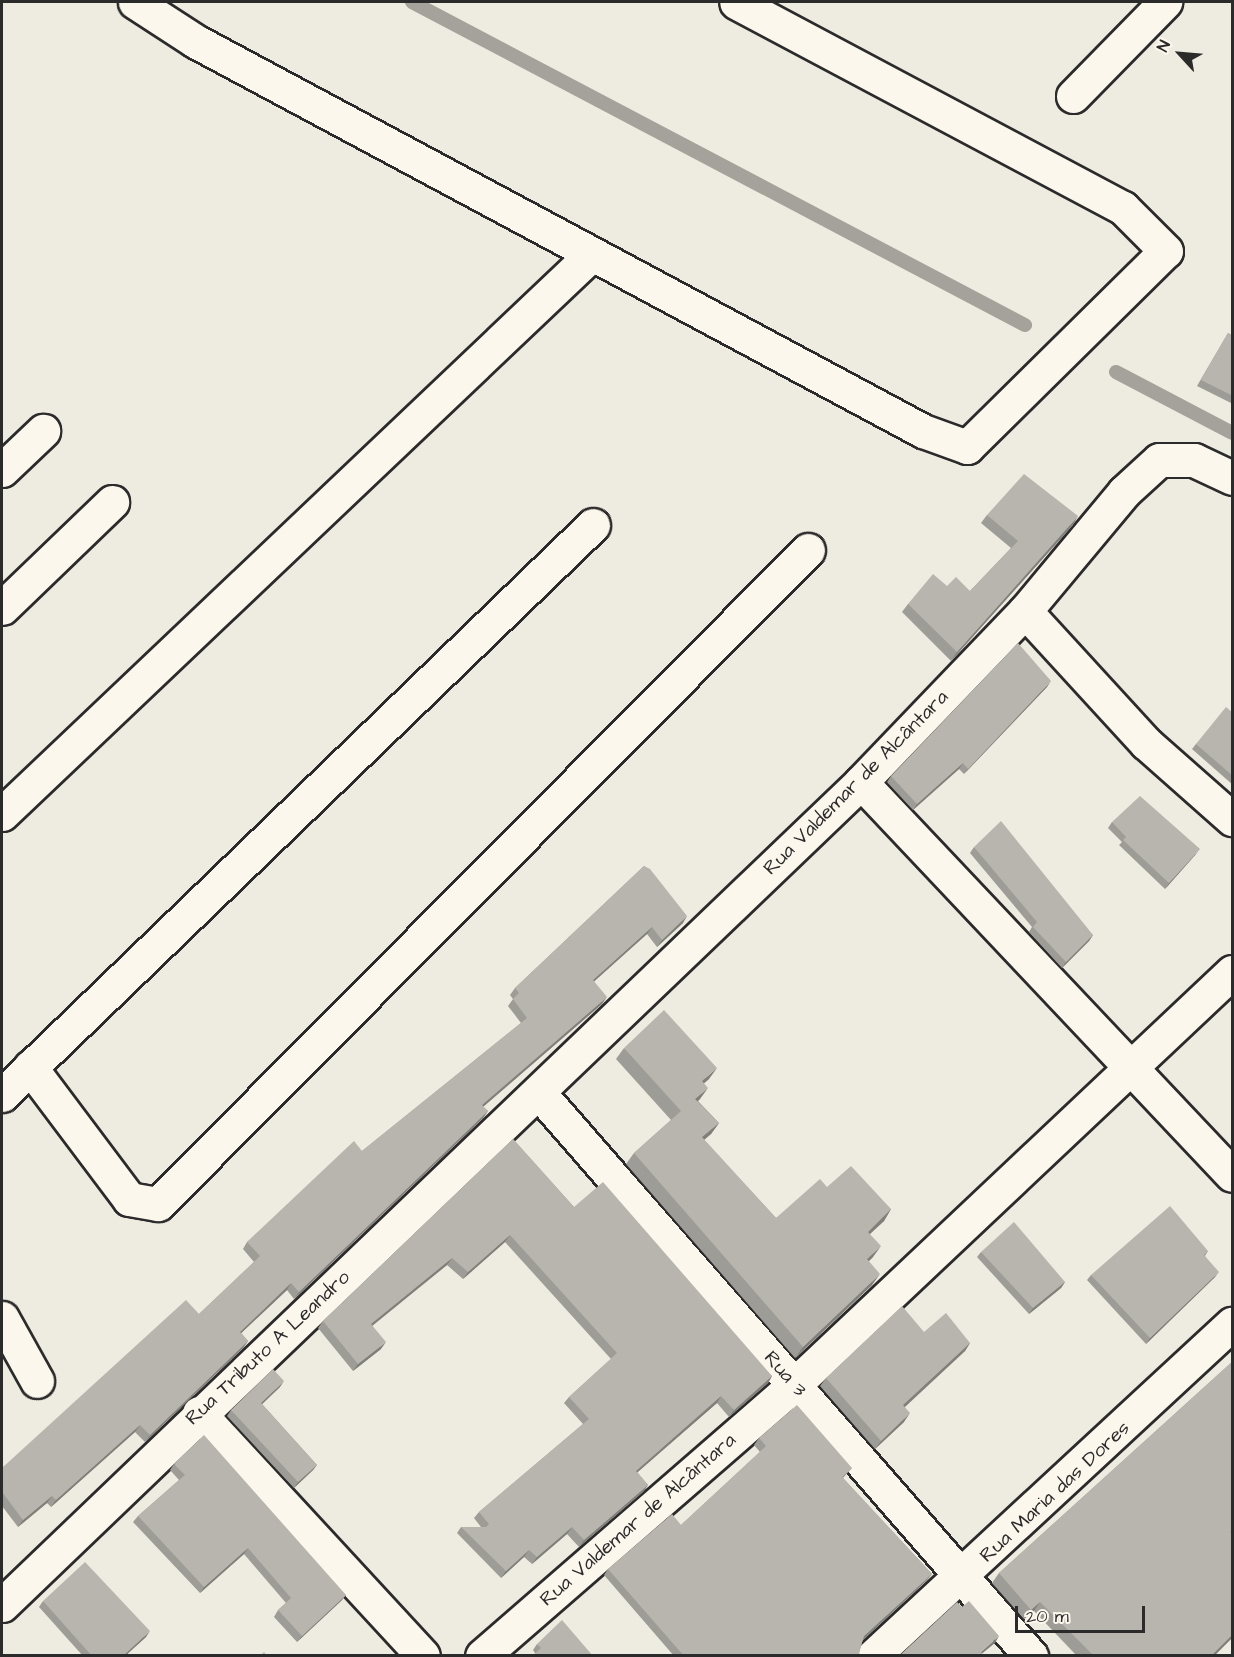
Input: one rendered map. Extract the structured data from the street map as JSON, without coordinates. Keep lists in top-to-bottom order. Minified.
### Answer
{"streets":{"street":["Rua Valdemar de Alcântara","Rua Tributo A Leandro","Rua 3","Rua Maria das Dores"]},"crossings":[["Rua Valdemar de Alcântara","Rua Tributo A Leandro"],["Rua Valdemar de Alcântara","Rua 3"],["Rua Tributo A Leandro","Rua 3"],["Rua 3","Rua Maria das Dores"]],"scale_bar":"20 m","north":"top left"}
